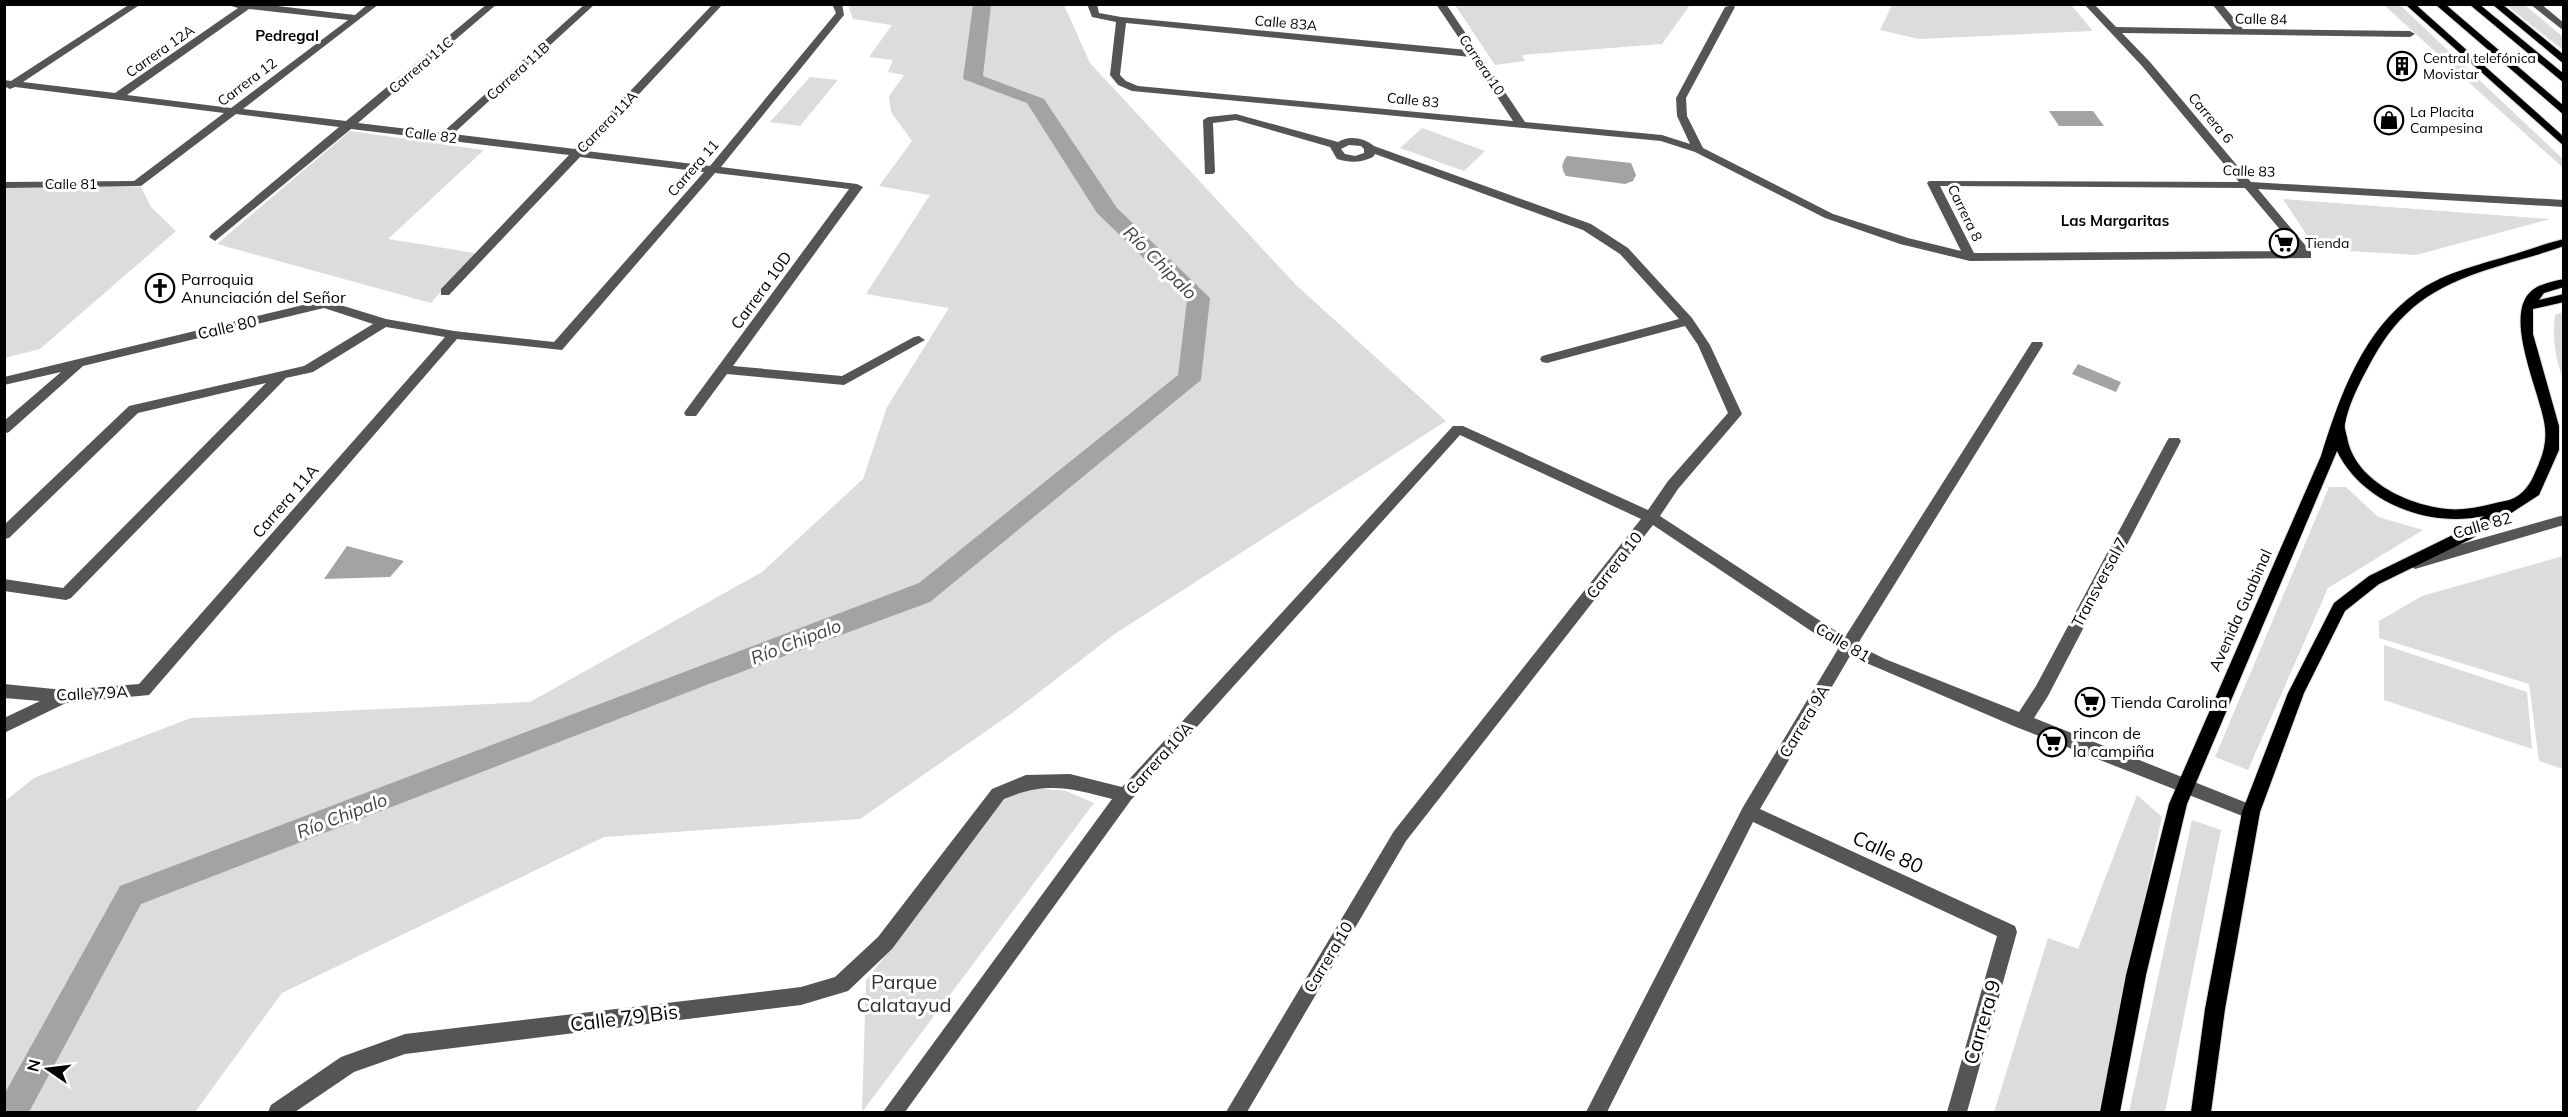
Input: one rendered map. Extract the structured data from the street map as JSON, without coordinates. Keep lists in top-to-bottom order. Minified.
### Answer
{"streets":{"main road":["Avenida Guabinal"],"street":["Calle 84","Calle 83A","Carrera 12A","Carrera 11C","Carrera 10","Carrera 11B","Carrera 12","Calle 83","Carrera 6","Carrera 11A","Calle 82","Carrera 11","Calle 81","Carrera 8","Carrera 10D","Calle 80","Transversal 7","Calle 79A","Carrera 9A","Carrera 10A","Calle 79 Bis","Carrera 9"]},"crossings":[["Calle 84","Carrera 6"],["Calle 83A","Carrera 10"],["Calle 83A","Calle 83"],["Carrera 12A","Calle 82"],["Carrera 11C","Calle 82"],["Carrera 10","Calle 83"],["Carrera 10","Calle 81"],["Carrera 11B","Calle 82"],["Carrera 12","Calle 82"],["Carrera 12","Calle 81"],["Calle 83","Carrera 6"],["Calle 83","Carrera 8"],["Carrera 11A","Calle 82"],["Carrera 11A","Calle 80"],["Carrera 11A","Calle 79A"],["Calle 82","Carrera 11"],["Calle 82","Carrera 10D"],["Carrera 11","Calle 80"],["Calle 81","Transversal 7"],["Calle 81","Avenida Guabinal"],["Calle 81","Carrera 9A"],["Calle 81","Carrera 10A"],["Calle 80","Carrera 9A"],["Calle 80","Carrera 9"],["Carrera 10A","Calle 79 Bis"]],"districts":["Pedregal","Las Margaritas"],"water":["Río Chipalo"],"parks":["Parque Calatayud"],"places":{"building":["Central telefónica Movistar"],"shop":["La Placita Campesina"],"supermarket":["Tienda","Tienda Carolina","rincon de la campiña"],"church":["Parroquia Anunciación del Señor"]},"north":"left"}
